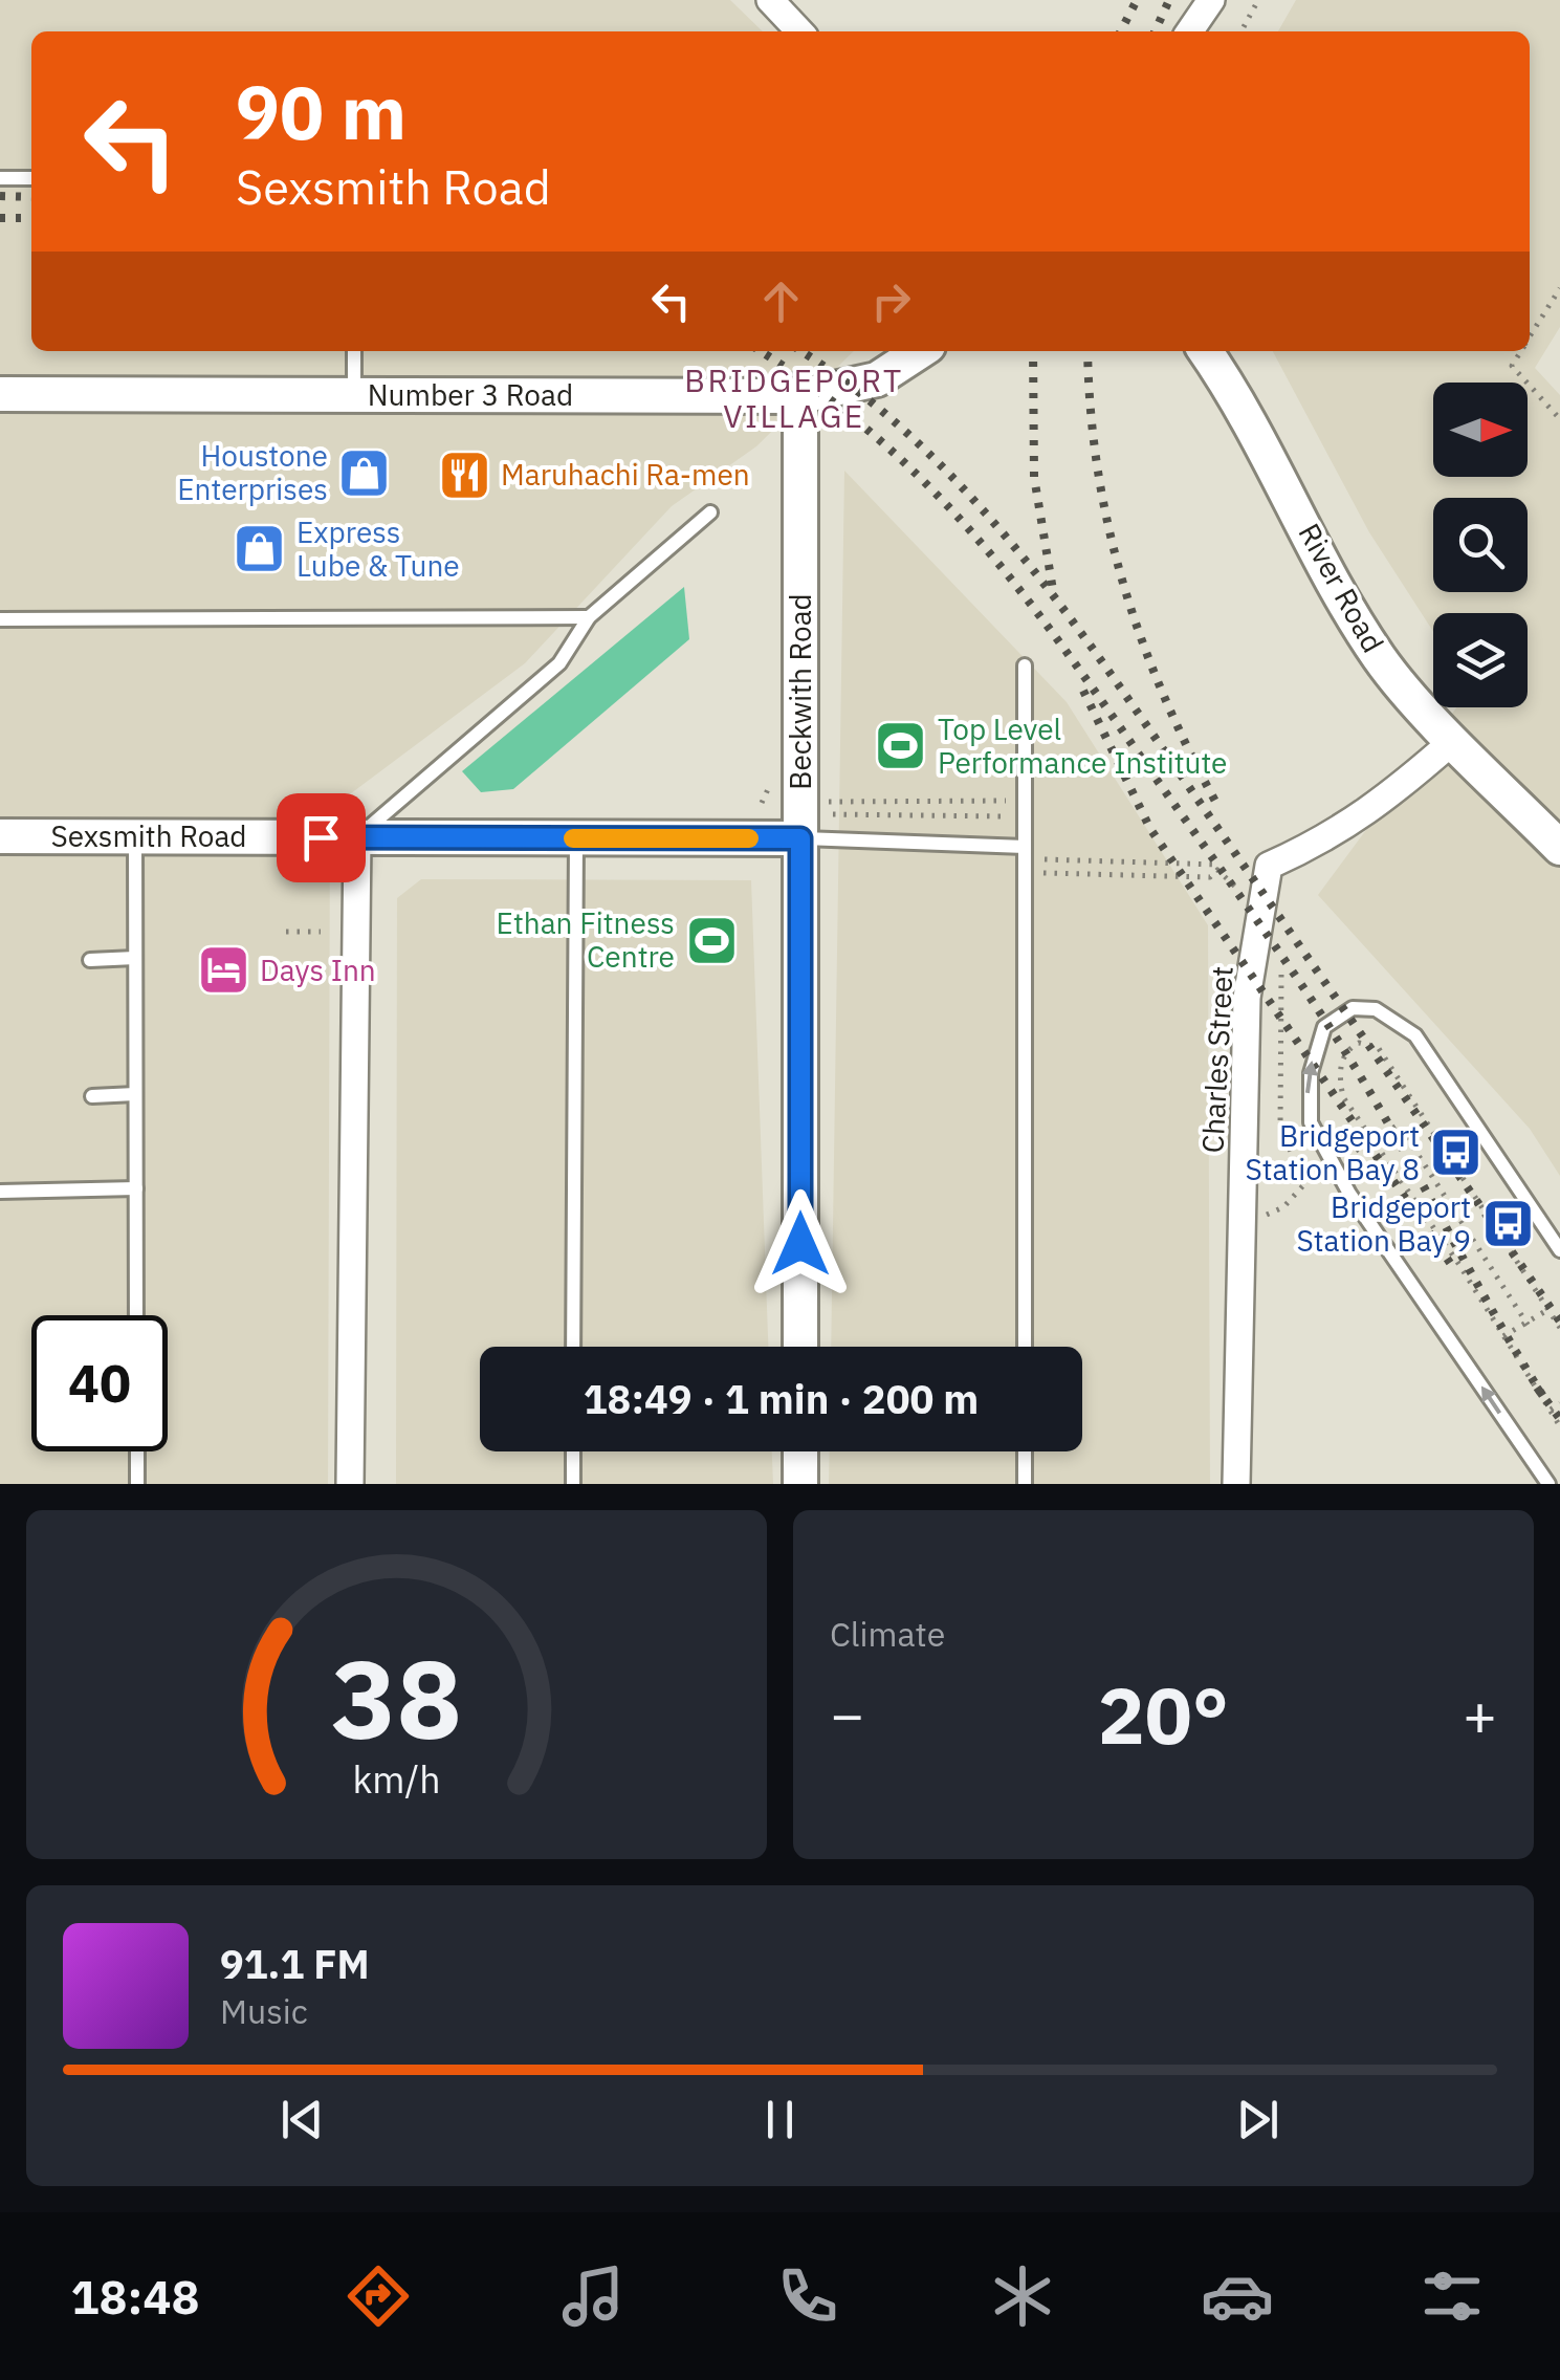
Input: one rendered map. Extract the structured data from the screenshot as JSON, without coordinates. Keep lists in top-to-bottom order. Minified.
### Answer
{"streets":{"street":["Number 3 Road","River Road","Beckwith Road","Sexsmith Road","Charles Street"]},"crossings":[["Number 3 Road","Beckwith Road"],["River Road","Charles Street"],["Beckwith Road","Sexsmith Road"]],"districts":["BRIDGEPORT VILLAGE"],"places":{"shop":["Houstone Enterprises","Express Lube & Tune"],"restaurant":["Maruhachi Ra-men"],"sports":["Top Level Performance Institute","Ethan Fitness Centre"],"hotel":["Days Inn"],"bus stop":["Bridgeport Station Bay 8","Bridgeport Station Bay 9"]},"north":"right","page":{"turn":["90 m","Sexsmith Road"],"limit":"40","trip":"18:49 · 1 min · 200 m","tile":"Climate","heat":["−","20°","+"],"song":["91.1 FM","Music"],"tabs":"18:48","gauge":["38","km/h"]}}
